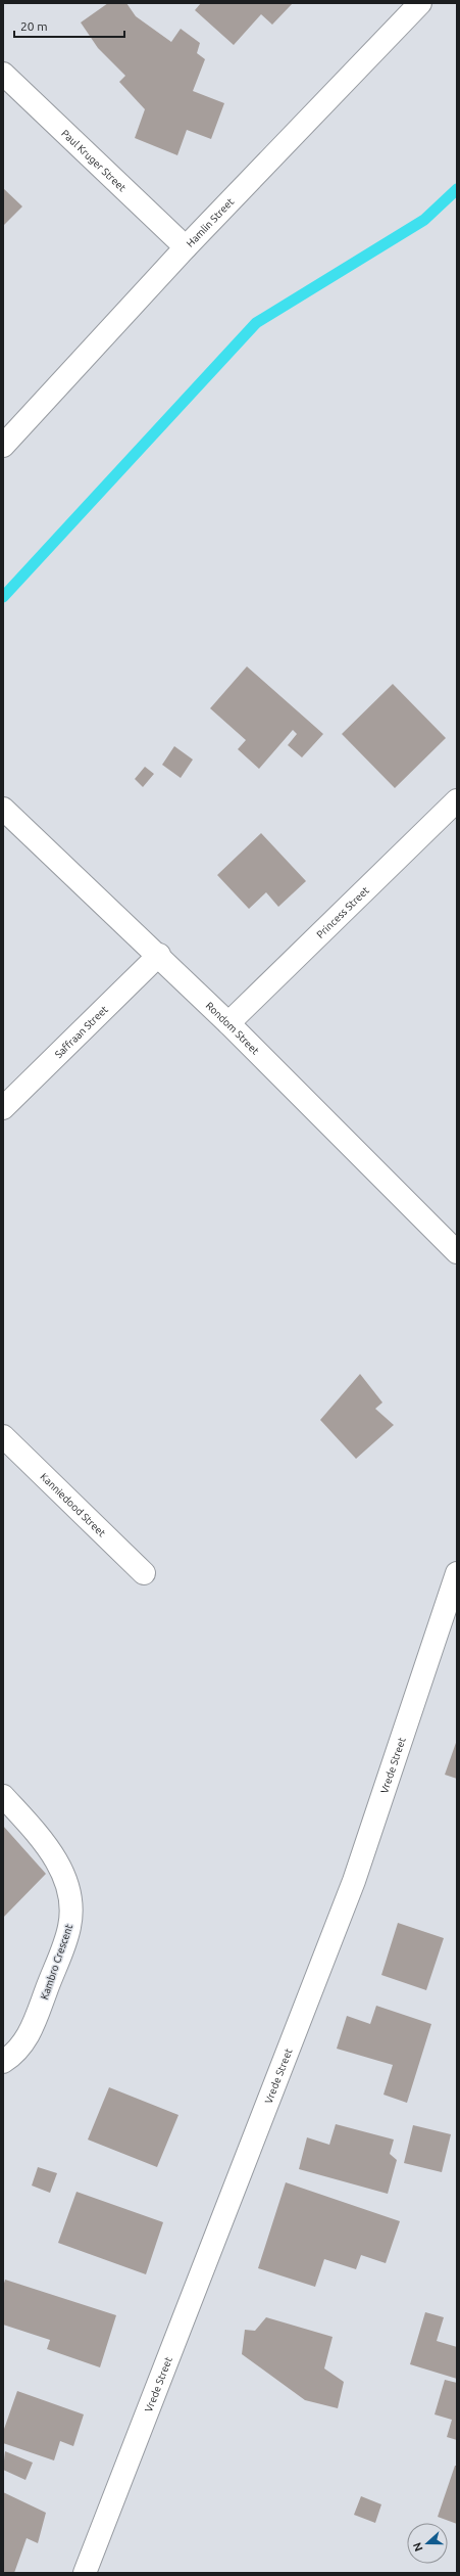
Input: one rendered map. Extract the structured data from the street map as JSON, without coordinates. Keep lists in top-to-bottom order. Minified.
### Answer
{"streets":{"street":["Paul Kruger Street","Hamlin Street","Princess Street","Rondom Street","Saffraan Street","Kanniedood Street","Vrede Street","Kambro Crescent"]},"crossings":[["Paul Kruger Street","Hamlin Street"],["Princess Street","Rondom Street"],["Rondom Street","Saffraan Street"]],"scale_bar":"20 m","north":"left"}
